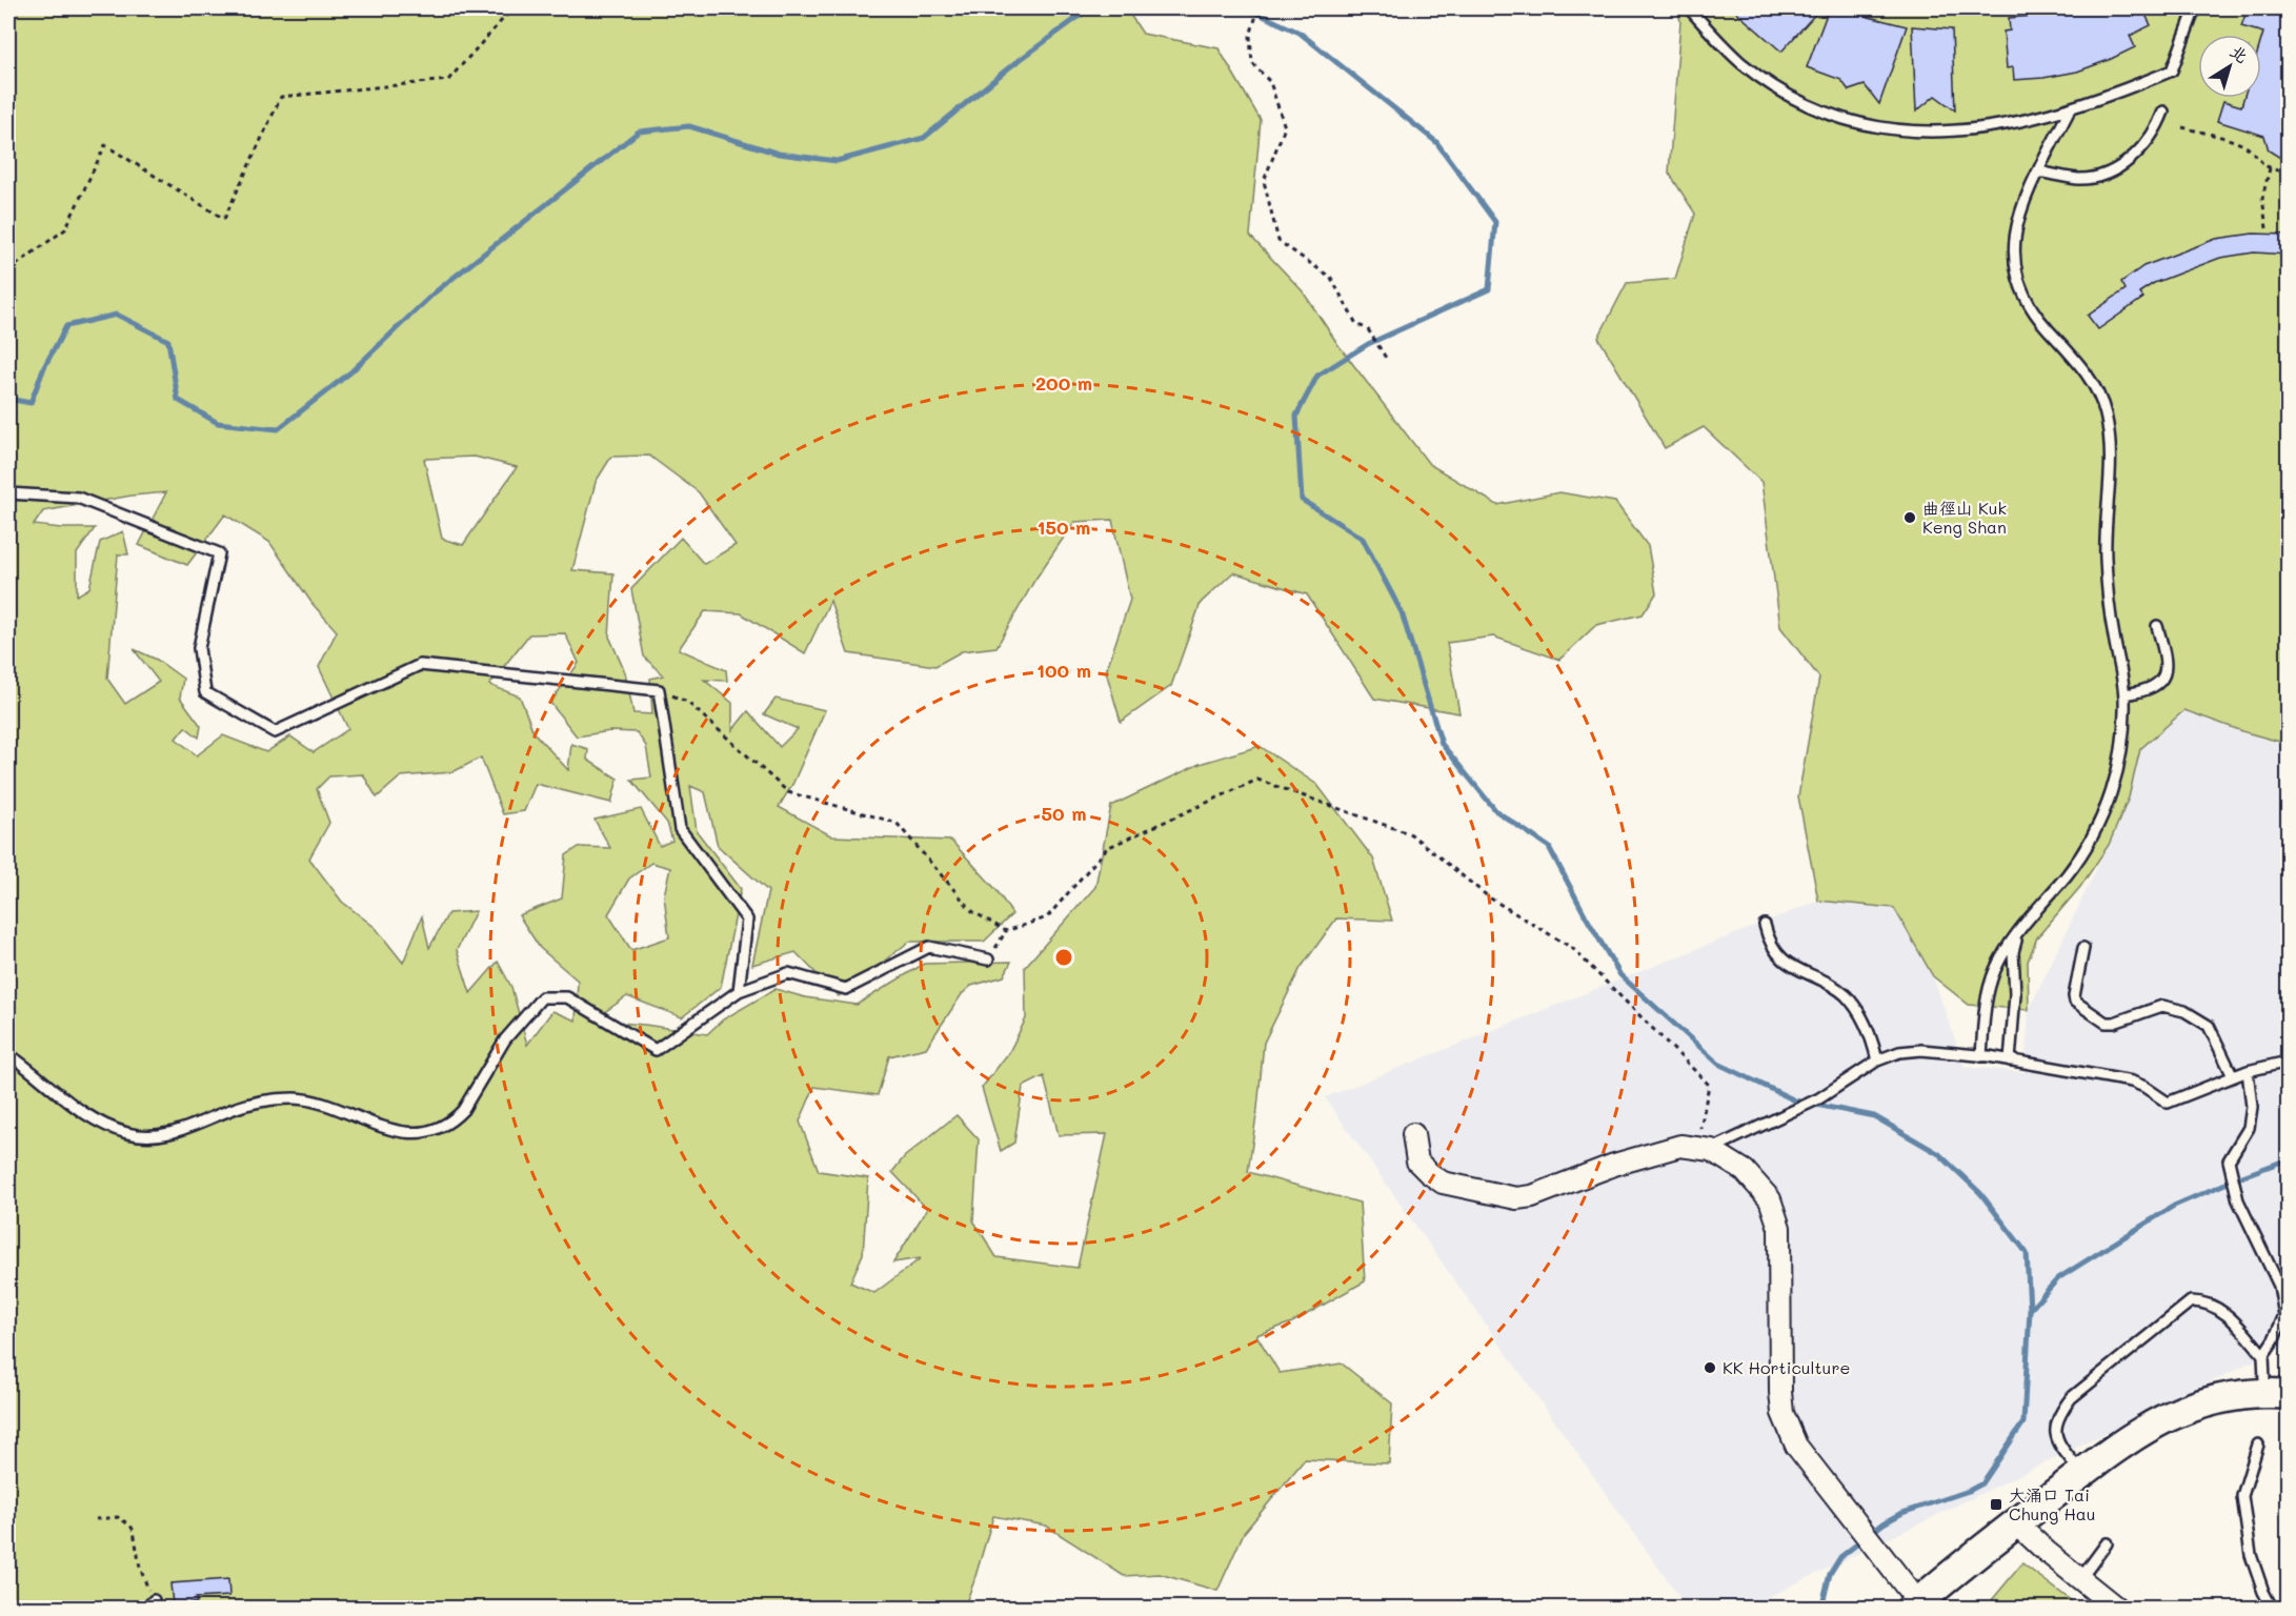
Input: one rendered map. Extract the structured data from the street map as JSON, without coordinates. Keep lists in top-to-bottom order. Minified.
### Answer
{"places":{"other":["曲徑山 Kuk Keng Shan","KK Horticulture"],"transit":["大涌口 Tai Chung Hau"]},"north":"top right","rings":["200 m","150 m","100 m","50 m"]}
